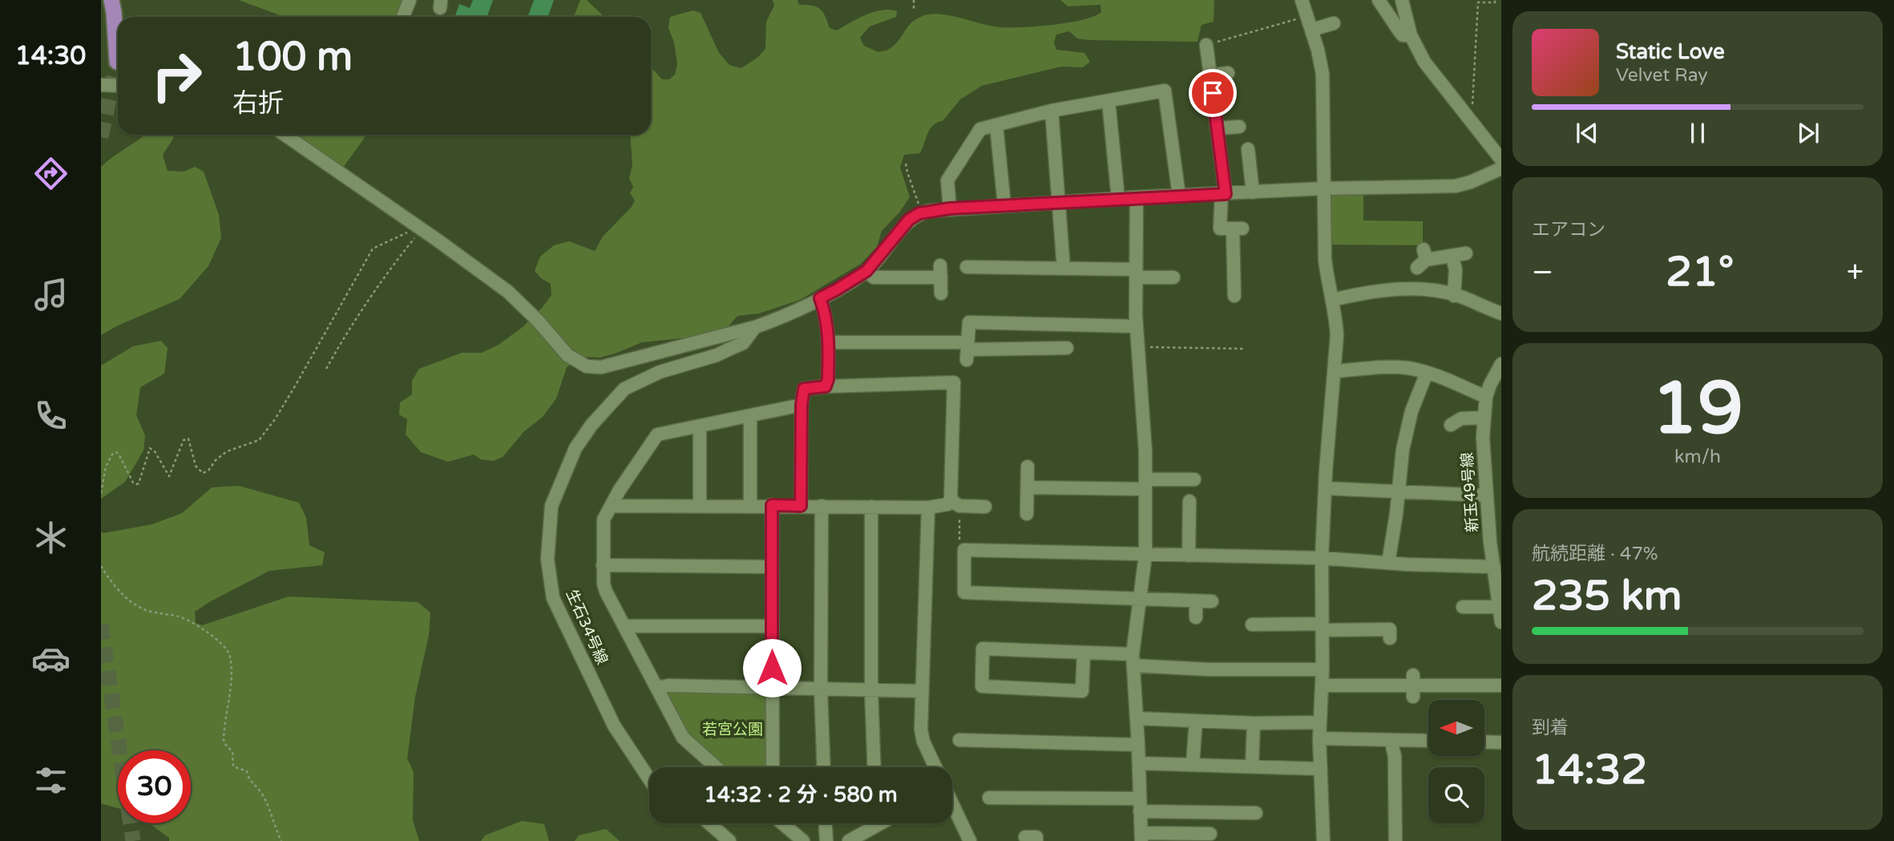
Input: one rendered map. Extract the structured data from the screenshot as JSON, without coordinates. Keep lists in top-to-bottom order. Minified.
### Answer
{"streets":{"street":["新玉49号線","生石34号線"]},"parks":["若宮公園"],"north":"left","page":{"tabs":"14:30","turn":["100 m","右折"],"song":["Static Love","Velvet Ray"],"tile":["エアコン",["19","km/h"],["航続距離 · 47%","235 km"],["到着","14:32"]],"heat":["−","21°","+"],"limit":"30","trip":"14:32 · 2 分 · 580 m"}}
